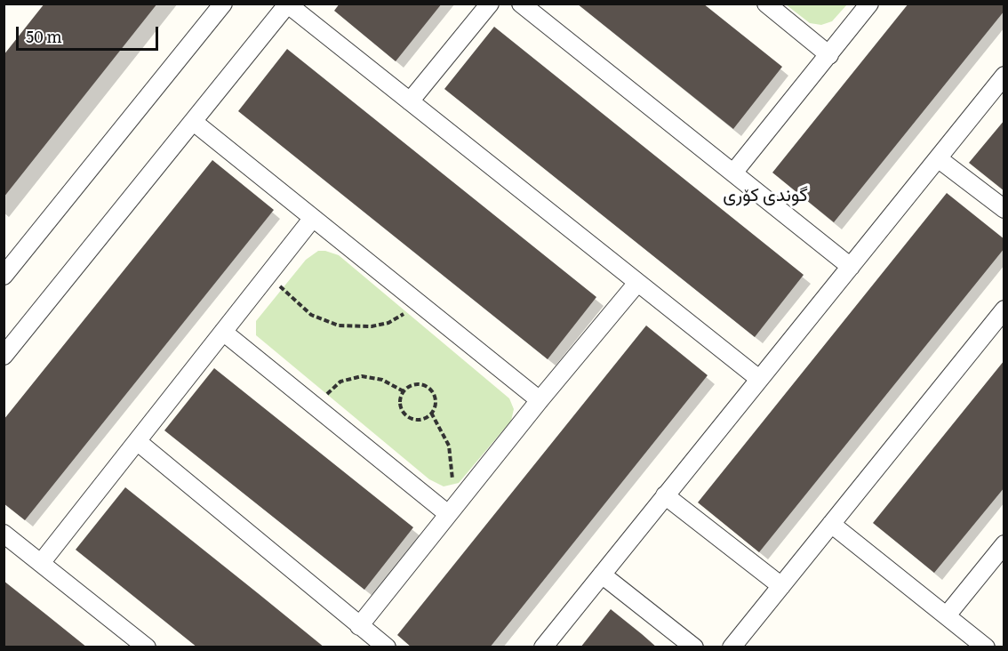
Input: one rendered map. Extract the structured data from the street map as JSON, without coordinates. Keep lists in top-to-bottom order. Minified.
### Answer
{"districts":["گوندی کۆری"],"scale_bar":"50 m"}
